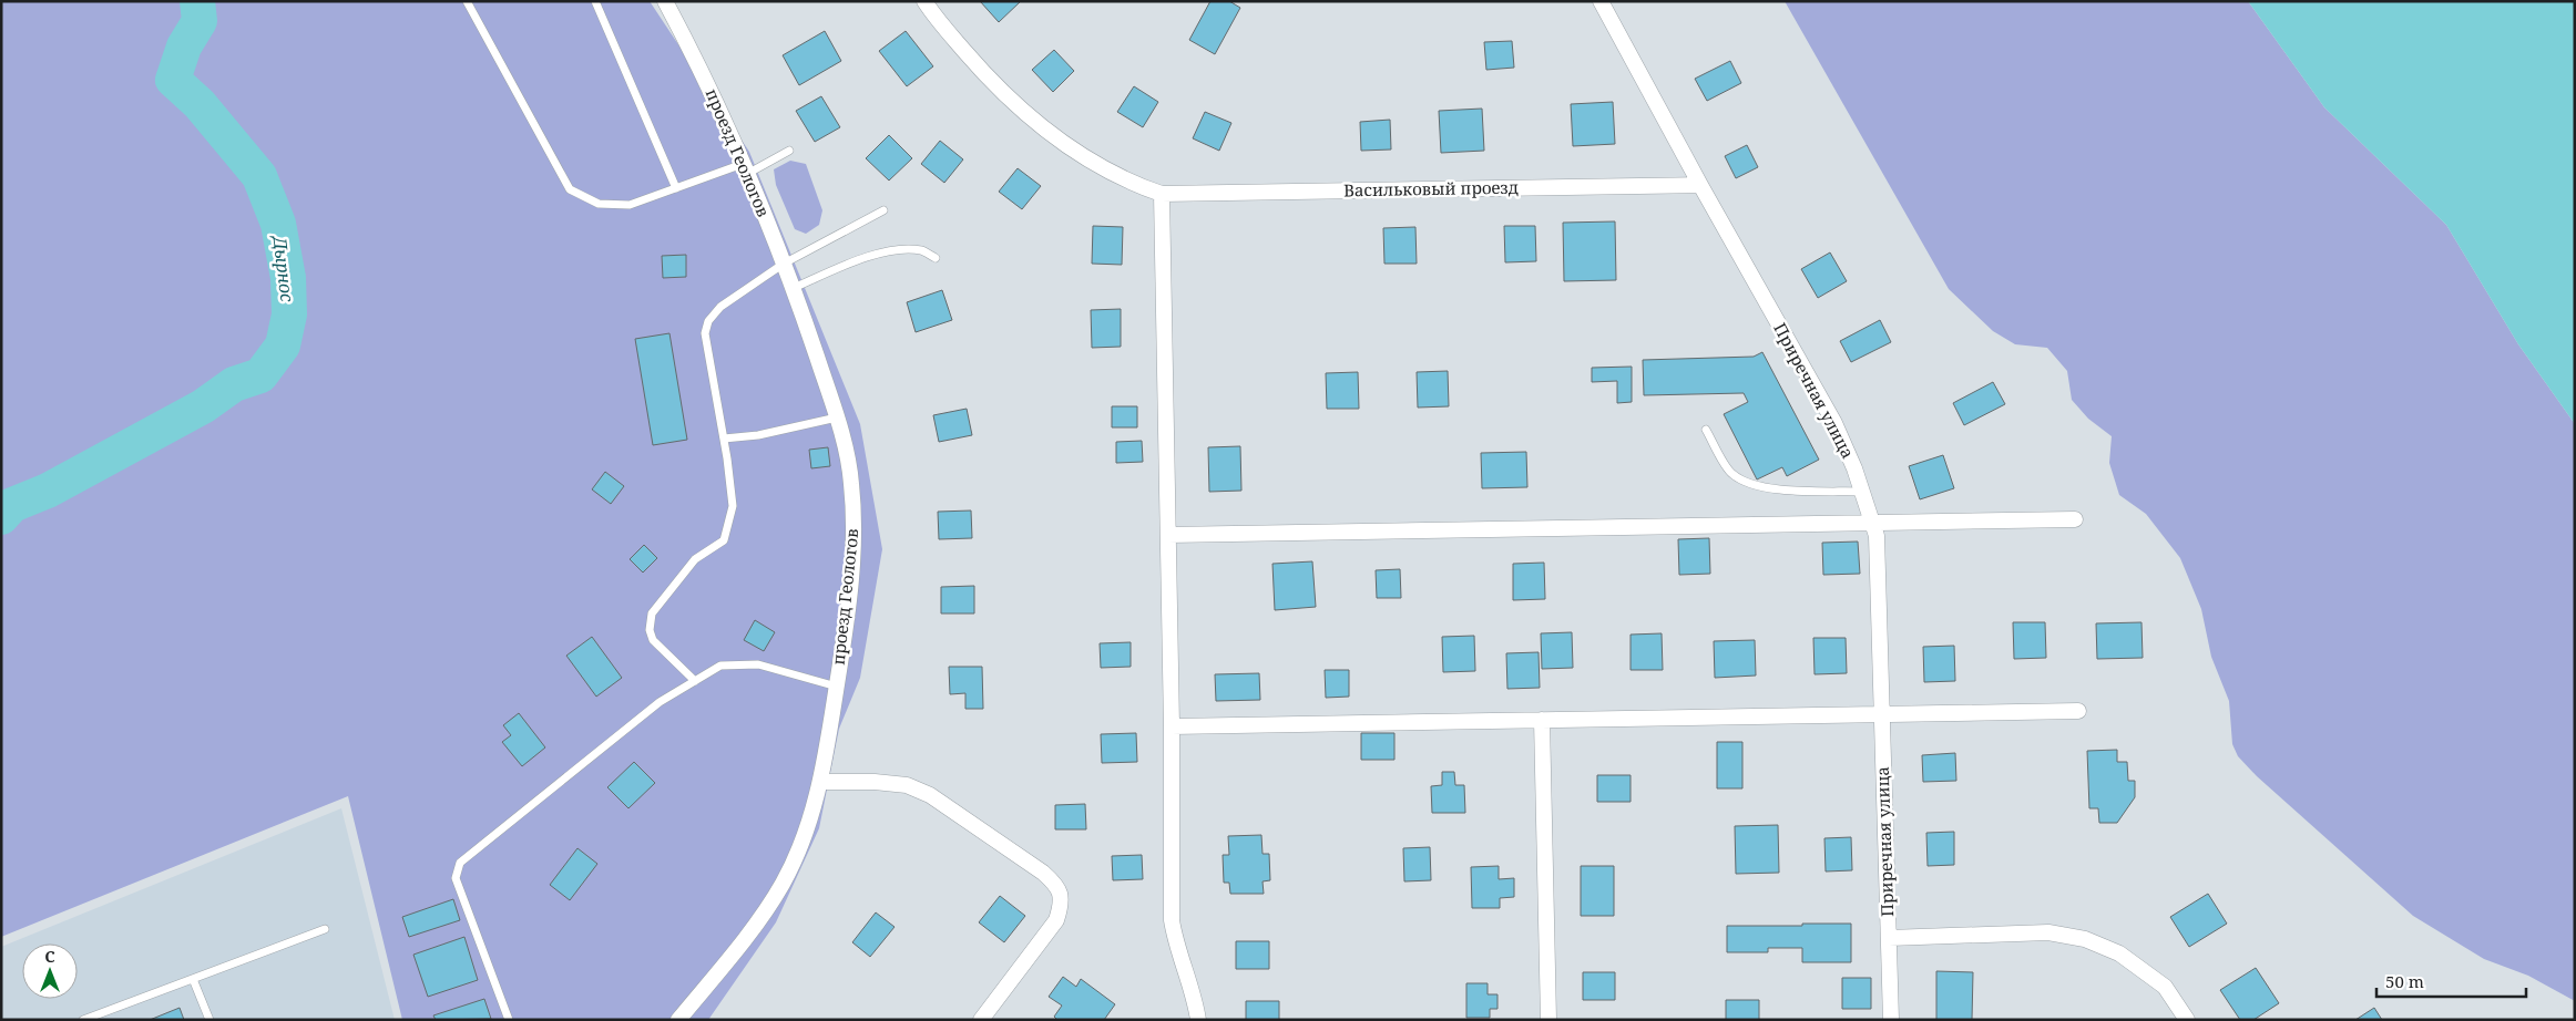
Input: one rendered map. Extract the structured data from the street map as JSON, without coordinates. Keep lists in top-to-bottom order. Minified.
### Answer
{"streets":{"street":["проезд Геологов","Васильковый проезд","Приречная улица"]},"crossings":[["Васильковый проезд","Приречная улица"]],"water":["Дырнос"],"scale_bar":"50 m","north":"top"}
